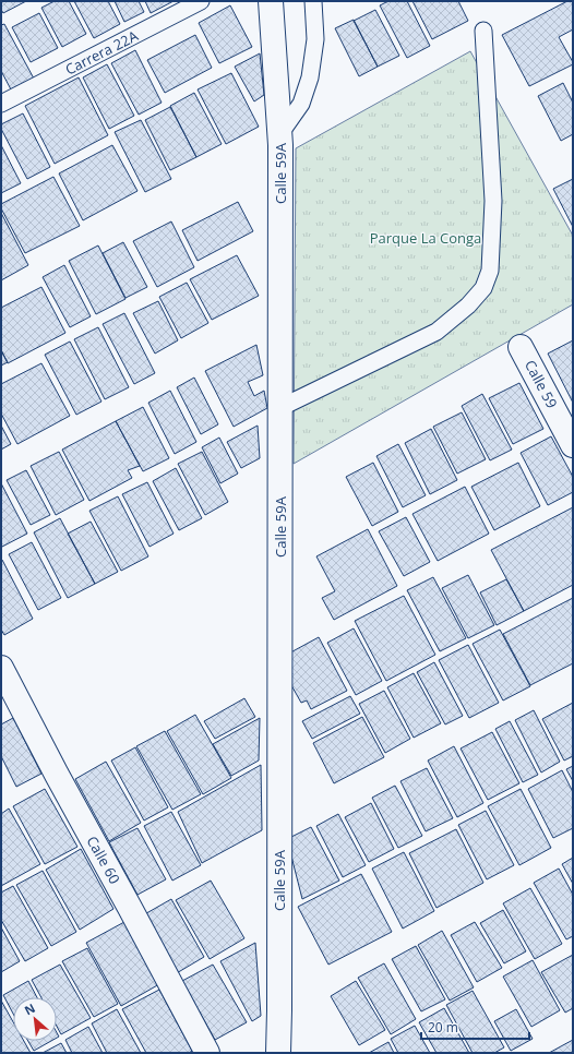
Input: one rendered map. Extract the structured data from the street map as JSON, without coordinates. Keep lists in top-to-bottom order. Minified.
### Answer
{"streets":{"street":["Calle 59A","Calle 59","Calle 60"],"lane":["Carrera 22A"]},"parks":["Parque La Conga"],"scale_bar":"20 m","north":"top left"}
